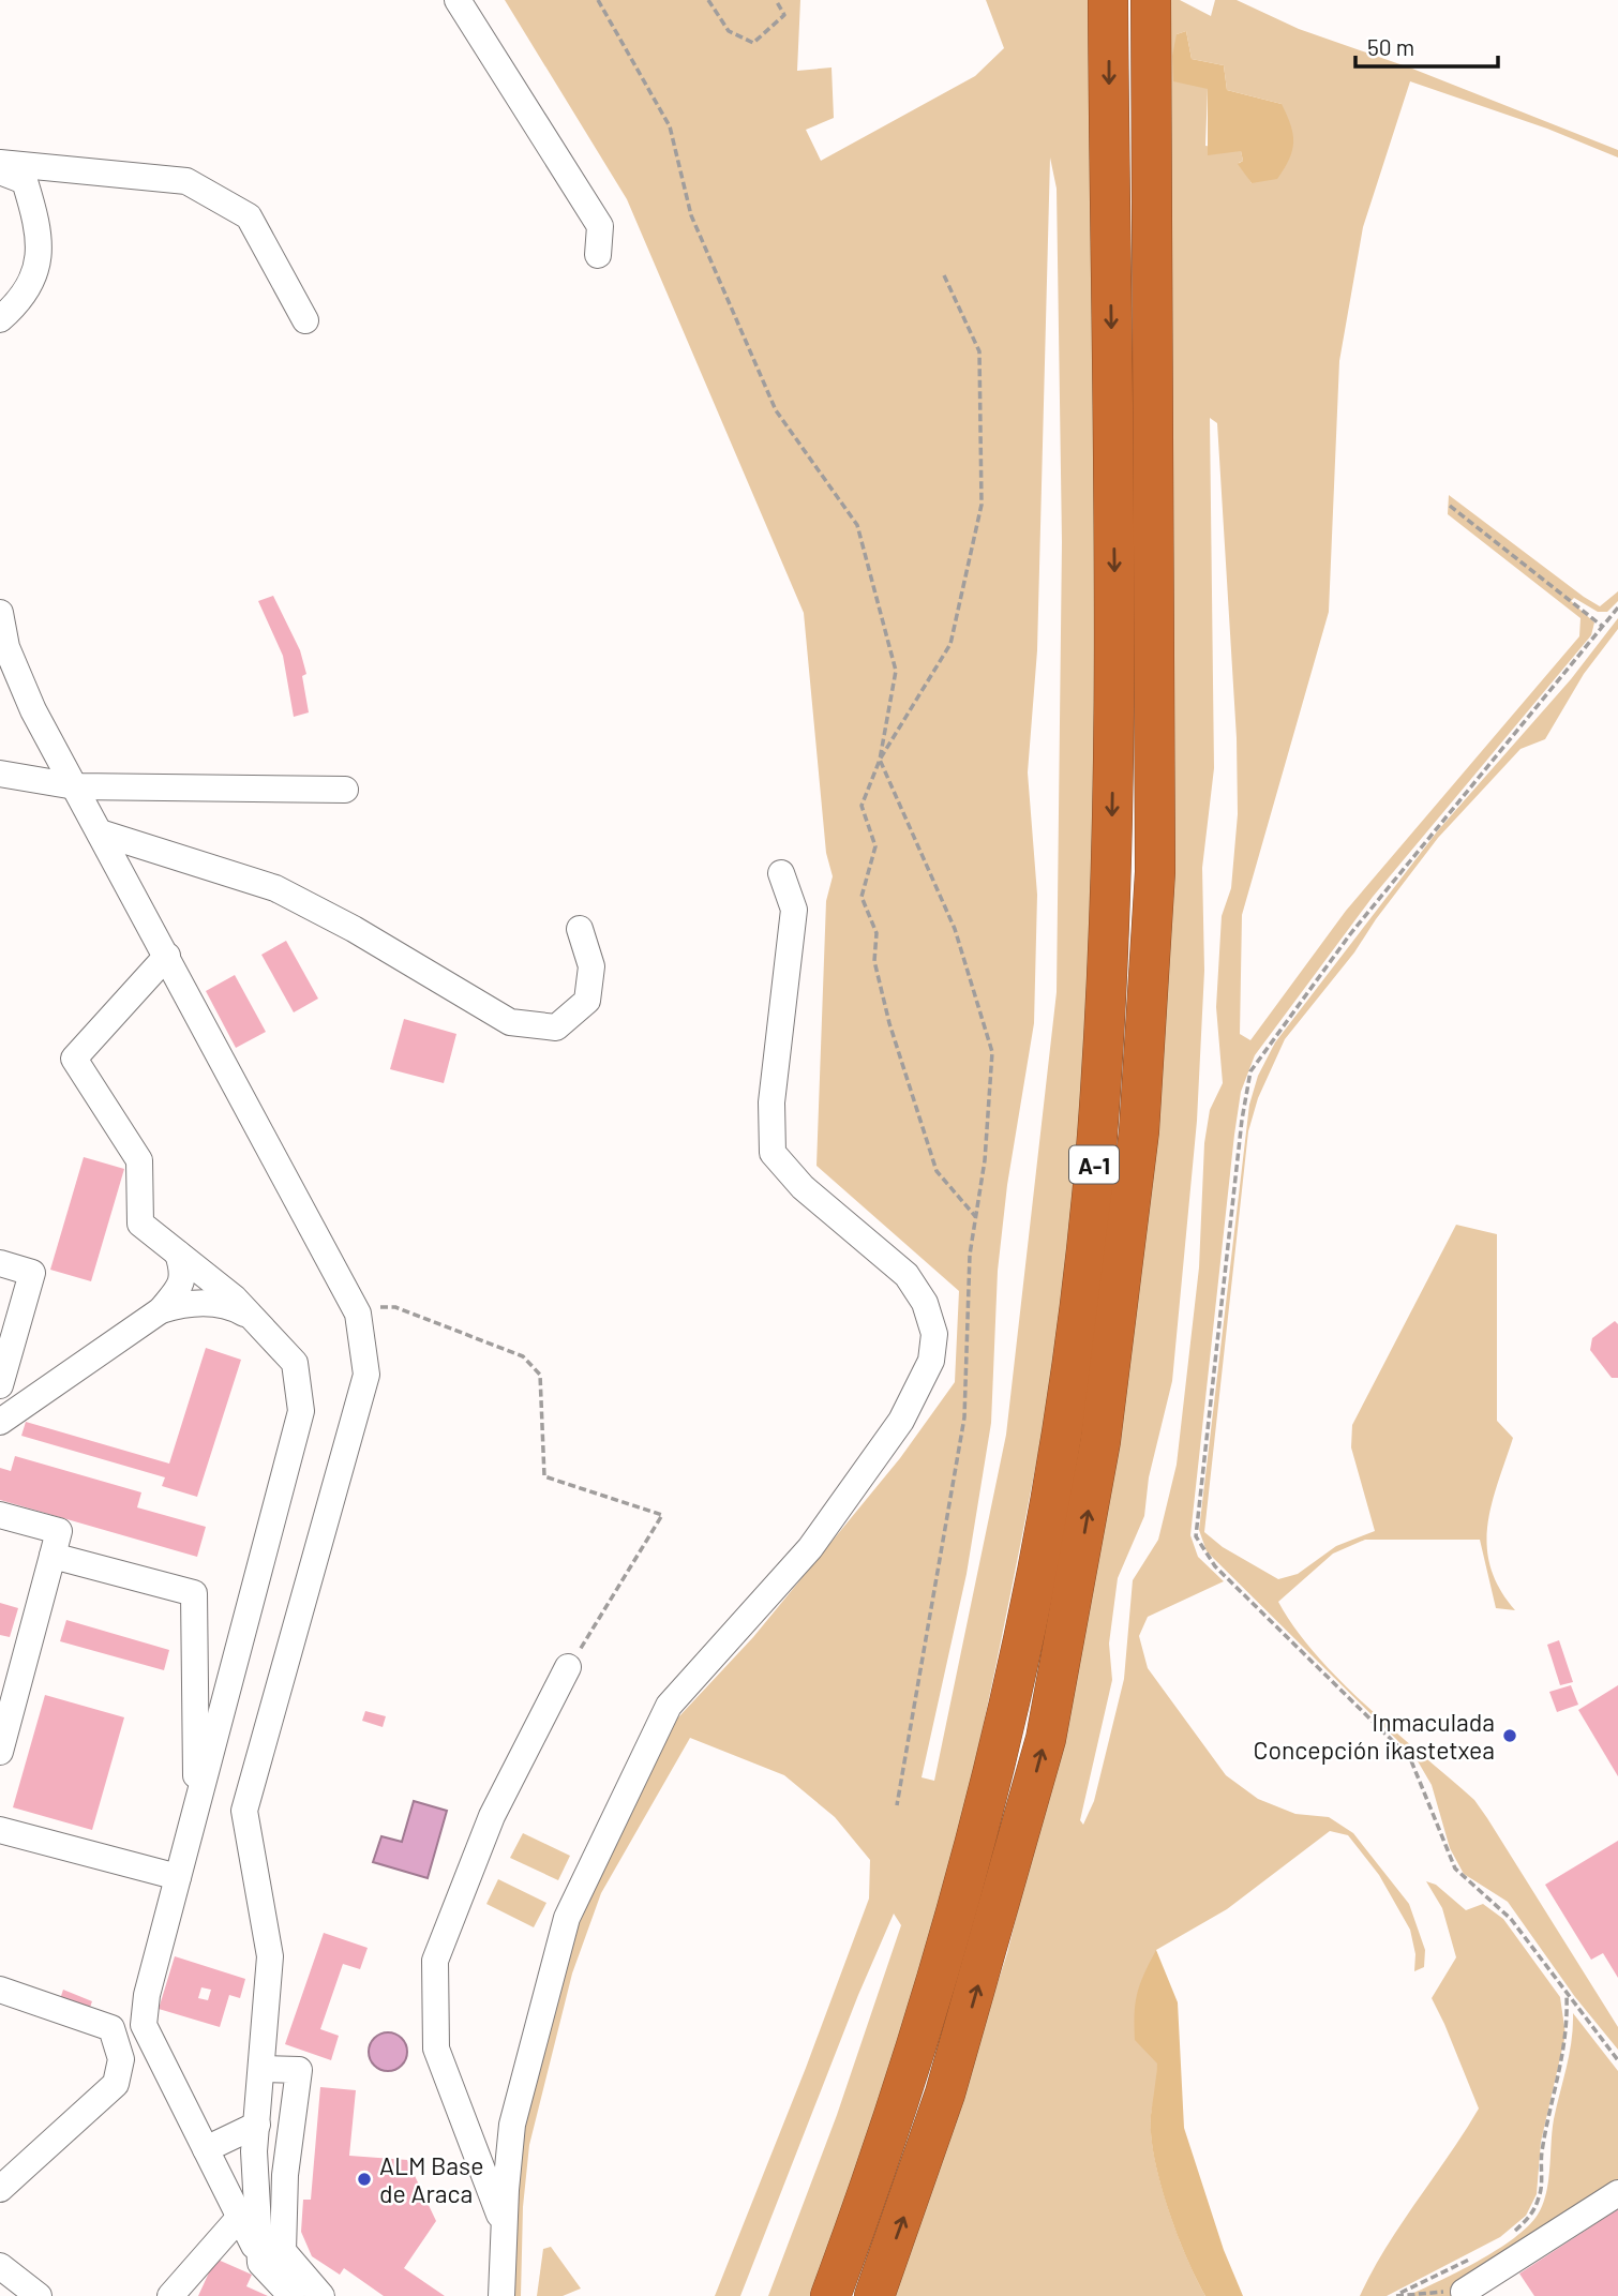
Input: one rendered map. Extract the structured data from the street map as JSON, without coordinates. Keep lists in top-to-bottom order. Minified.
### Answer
{"streets":{"highway":["A-1"]},"places":["Inmaculada Concepción ikastetxea","ALM Base de Araca"],"scale_bar":"50 m"}
